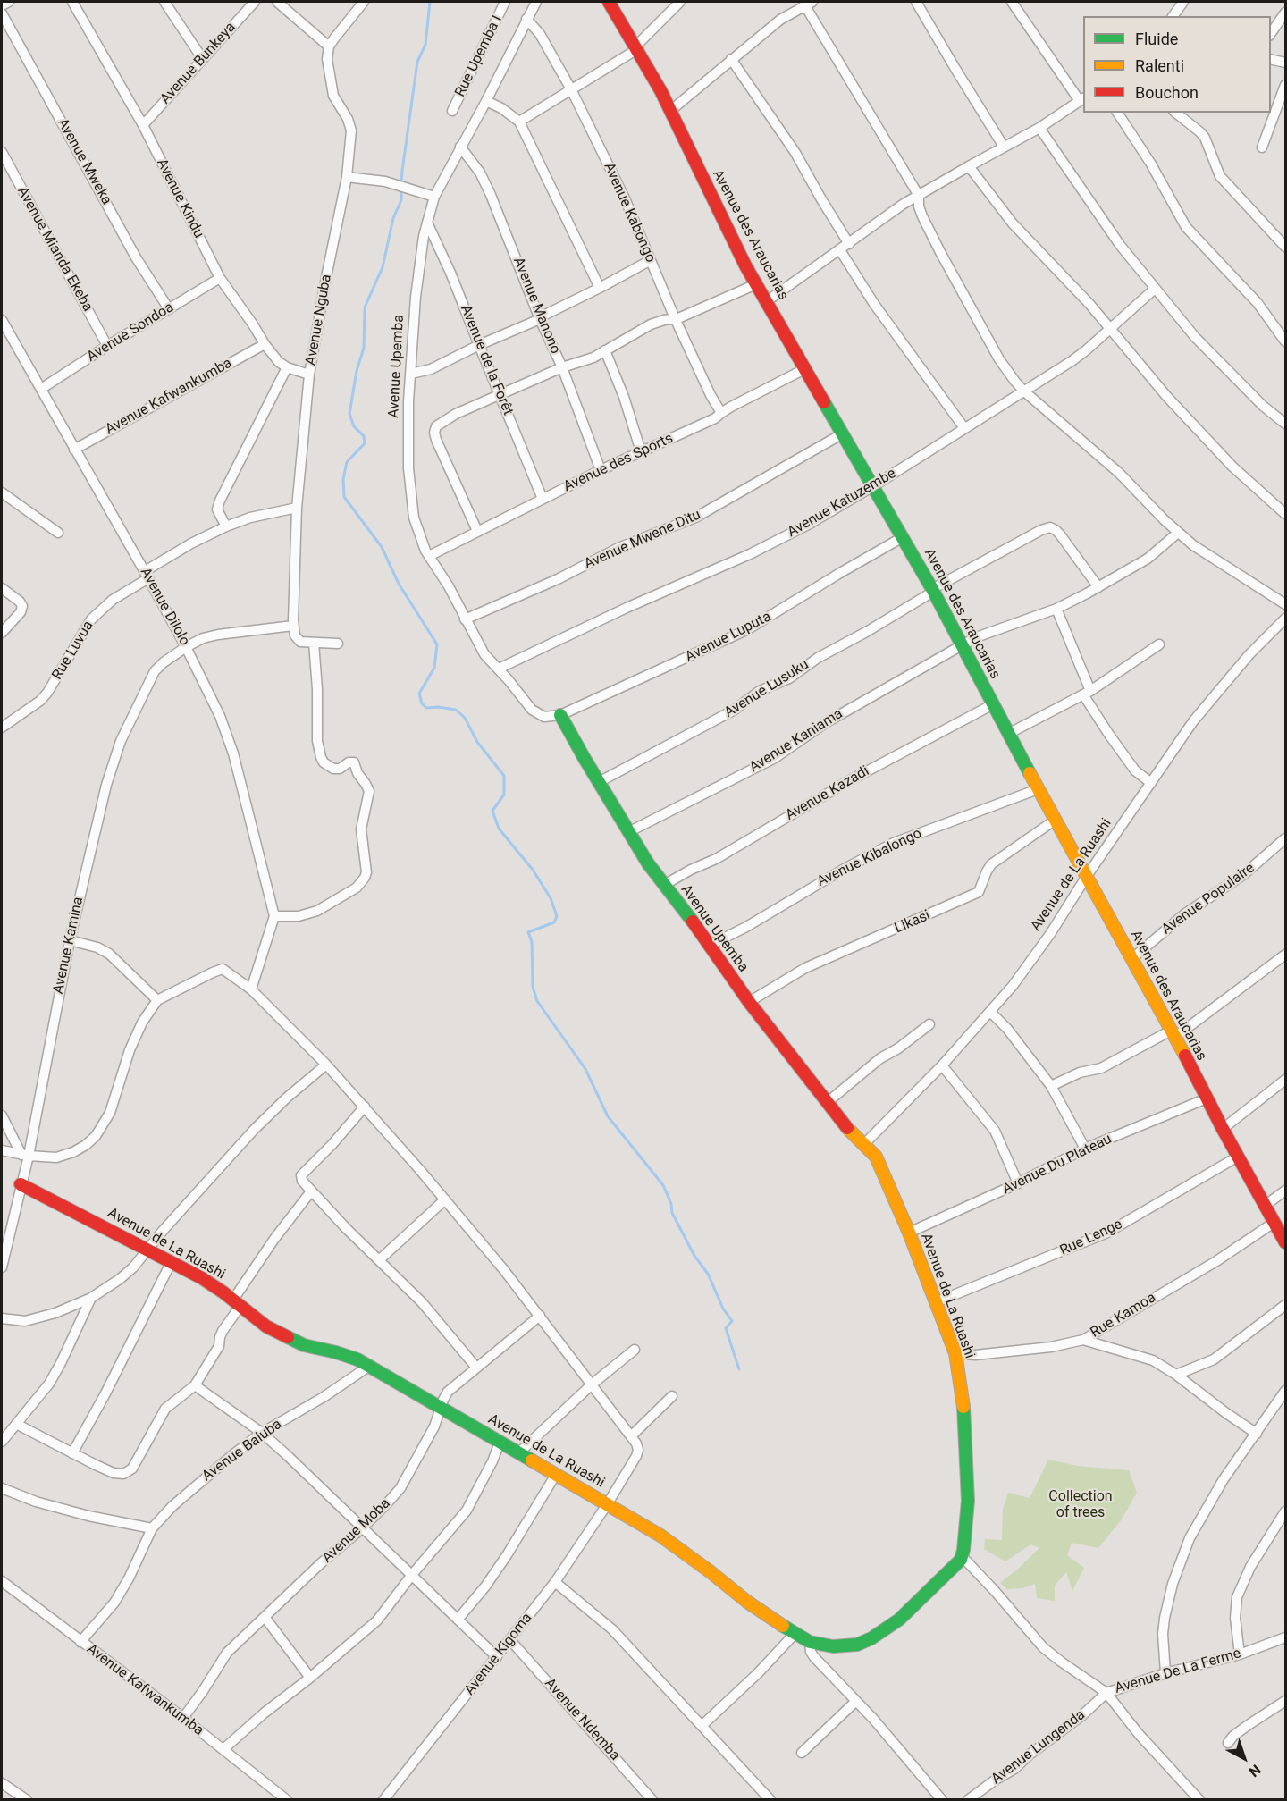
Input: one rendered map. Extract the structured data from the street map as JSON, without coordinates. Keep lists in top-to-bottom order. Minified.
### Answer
{"streets":{"street":["Rue Upemba I","Avenue Bunkeya","Avenue Mweka","Avenue Kindu","Avenue Kabongo","Avenue des Araucarias","Avenue Mianda Ekeba","Avenue Manono","Avenue Nguba","Avenue Sondoa","Avenue de la Forêt","Avenue Upemba","Avenue Kafwankumba","Avenue des Sports","Avenue Katuzembe","Avenue Mwene Ditu","Avenue Dilolo","Avenue Luputa","Rue Luvua","Avenue Lusuku","Avenue Kaniama","Avenue Kazadi","Avenue Kibalongo","Avenue de La Ruashi","Avenue Populaire","Likasi","Avenue Kamina","Avenue Du Plateau","Rue Lenge","Rue Kamoa","Avenue Baluba","Avenue Moba","Avenue Kigoma","Avenue De La Ferme","Avenue Ndemba","Avenue Lungenda"]},"crossings":[["Avenue Bunkeya","Avenue Kindu"],["Avenue Mweka","Avenue Sondoa"],["Avenue Kindu","Avenue Nguba"],["Avenue Kindu","Avenue Sondoa"],["Avenue Kindu","Avenue Kafwankumba"],["Avenue Kabongo","Avenue Upemba"],["Avenue Kabongo","Avenue des Sports"],["Avenue des Araucarias","Avenue des Sports"],["Avenue des Araucarias","Avenue Katuzembe"],["Avenue des Araucarias","Avenue Mwene Ditu"],["Avenue des Araucarias","Avenue Luputa"],["Avenue des Araucarias","Avenue Lusuku"],["Avenue des Araucarias","Avenue Kaniama"],["Avenue des Araucarias","Avenue Kazadi"],["Avenue des Araucarias","Avenue Kibalongo"],["Avenue des Araucarias","Avenue de La Ruashi"],["Avenue des Araucarias","Avenue Populaire"],["Avenue des Araucarias","Likasi"],["Avenue des Araucarias","Avenue Du Plateau"],["Avenue des Araucarias","Rue Lenge"],["Avenue des Araucarias","Rue Kamoa"],["Avenue Mianda Ekeba","Avenue Sondoa"],["Avenue Manono","Avenue Upemba"],["Avenue Manono","Avenue des Sports"],["Avenue Nguba","Rue Luvua"],["Avenue Nguba","Avenue Kamina"],["Avenue Sondoa","Avenue Dilolo"],["Avenue de la Forêt","Avenue Upemba"],["Avenue de la Forêt","Avenue des Sports"],["Avenue Upemba","Avenue des Sports"],["Avenue Upemba","Avenue Katuzembe"],["Avenue Upemba","Avenue Mwene Ditu"],["Avenue Upemba","Avenue Luputa"],["Avenue Upemba","Avenue Lusuku"],["Avenue Upemba","Avenue Kaniama"],["Avenue Upemba","Avenue Kazadi"],["Avenue Upemba","Avenue Kibalongo"],["Avenue Upemba","Avenue de La Ruashi"],["Avenue Upemba","Likasi"],["Avenue Kafwankumba","Avenue Dilolo"],["Avenue Kafwankumba","Avenue Baluba"],["Avenue Kafwankumba","Avenue Moba"],["Avenue Dilolo","Rue Luvua"],["Avenue Dilolo","Avenue Kamina"],["Avenue Lusuku","Avenue Kaniama"],["Avenue de La Ruashi","Avenue Kamina"],["Avenue de La Ruashi","Avenue Du Plateau"],["Avenue de La Ruashi","Rue Lenge"],["Avenue de La Ruashi","Rue Kamoa"],["Avenue de La Ruashi","Avenue Baluba"],["Avenue de La Ruashi","Avenue Moba"],["Avenue de La Ruashi","Avenue Kigoma"],["Avenue de La Ruashi","Avenue De La Ferme"],["Avenue Kigoma","Avenue Ndemba"],["Avenue De La Ferme","Avenue Lungenda"]],"parks":["Collection of trees"],"legend":["Fluide","Ralenti","Bouchon"],"north":"bottom right"}
